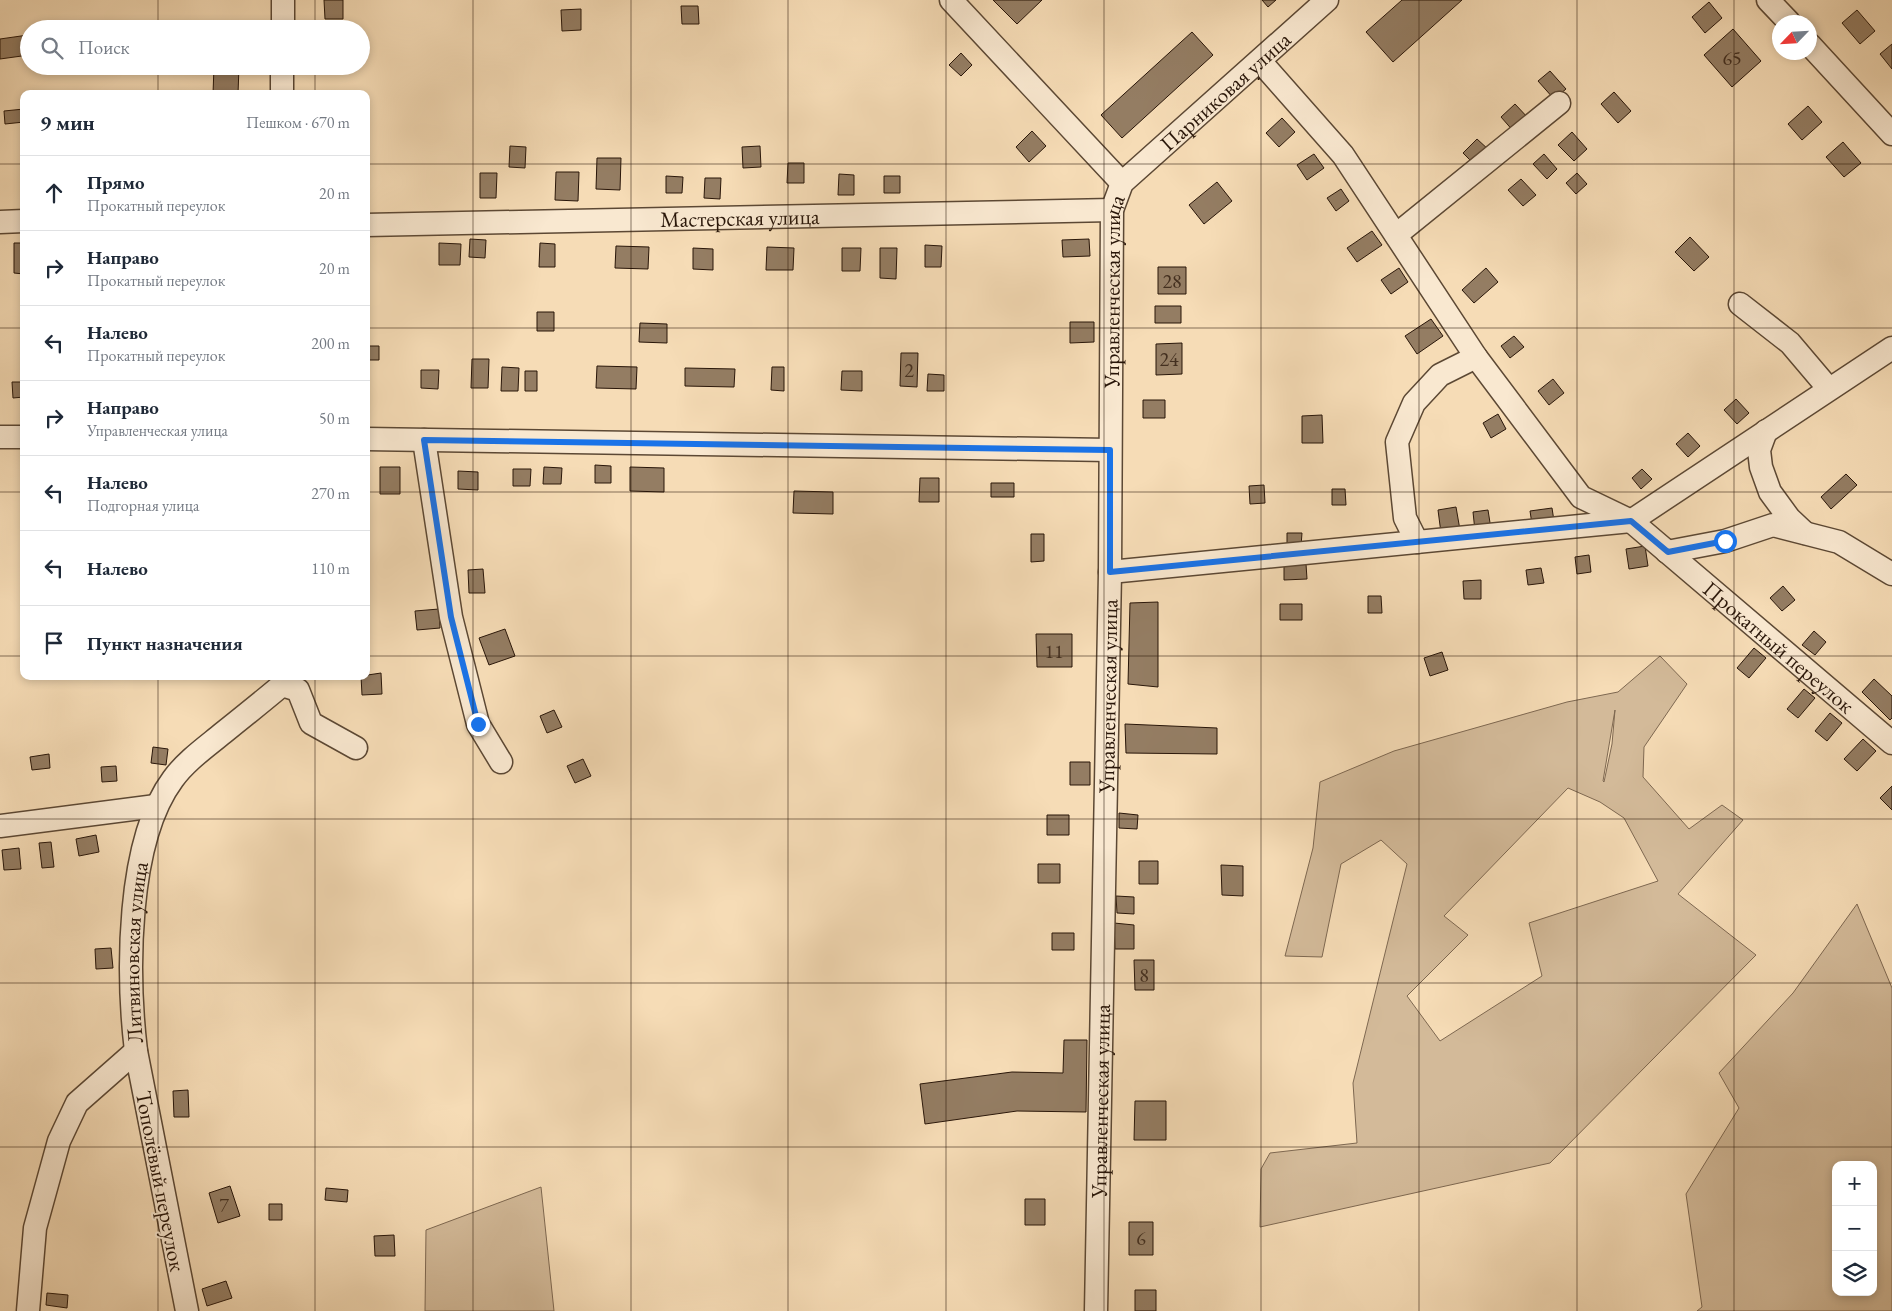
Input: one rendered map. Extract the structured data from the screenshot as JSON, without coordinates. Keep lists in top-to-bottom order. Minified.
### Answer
{"streets":{"street":["Парниковая улица","Мастерская улица","Управленческая улица","Прокатный переулок","Литвиновская улица","Тополёвый переулок"]},"crossings":[["Парниковая улица","Управленческая улица"],["Парниковая улица","Прокатный переулок"],["Мастерская улица","Управленческая улица"],["Литвиновская улица","Тополёвый переулок"]],"house_numbers":["65","28","24","2","11","8","7","6"],"north":"bottom left","page":{"search":"Поиск","heading":["9 мин","Пешком · 670 m"],"list":[["Прямо","Прокатный переулок","20 m"],["Направо","Прокатный переулок","20 m"],["Налево","Прокатный переулок","200 m"],["Направо","Управленческая улица","50 m"],["Налево","Подгорная улица","270 m"],["Налево","110 m"],"Пункт назначения"],"map_buttons":["+","−"]}}
